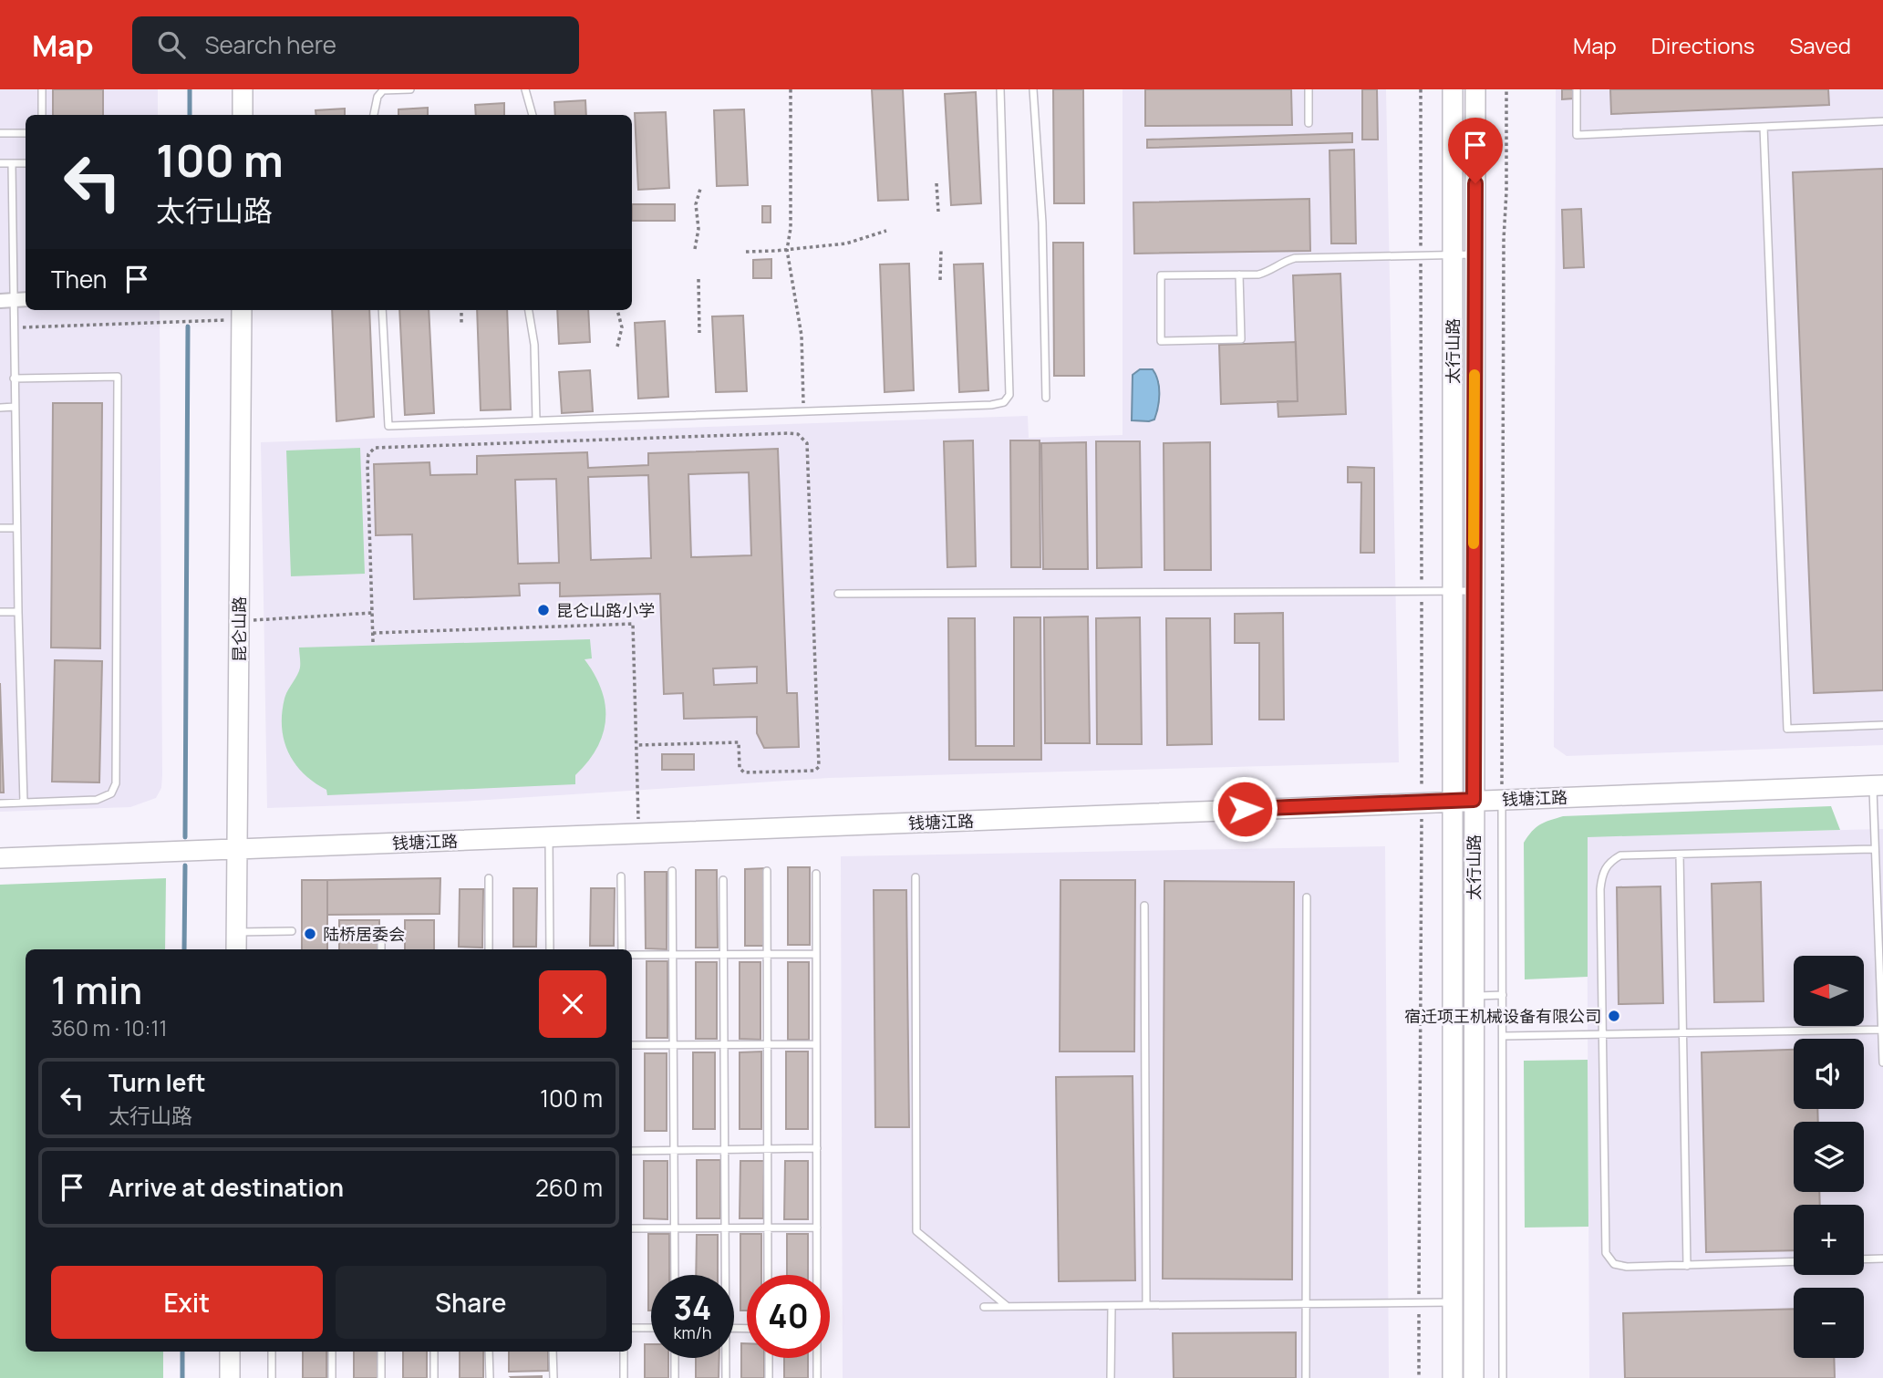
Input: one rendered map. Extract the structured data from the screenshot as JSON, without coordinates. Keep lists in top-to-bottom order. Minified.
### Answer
{"streets":{"street":["太行山路","昆仑山路","钱塘江路"]},"crossings":[["太行山路","钱塘江路"],["昆仑山路","钱塘江路"]],"places":["昆仑山路小学","陆桥居委会","宿迁项王机械设备有限公司"],"north":"left","page":{"header":"Map","search":"Search here","nav":["Map","Directions","Saved"],"turn":["100 m","太行山路"],"then":"Then","heading":["1 min","360 m · 10:11"],"map_buttons":["+","−"],"list":[{"name":"Turn left","note":"太行山路","value":"100 m"},{"name":"Arrive at destination","value":"260 m"}],"buttons":["Exit","Share"],"speed":"34 km/h","limit":"40"}}
